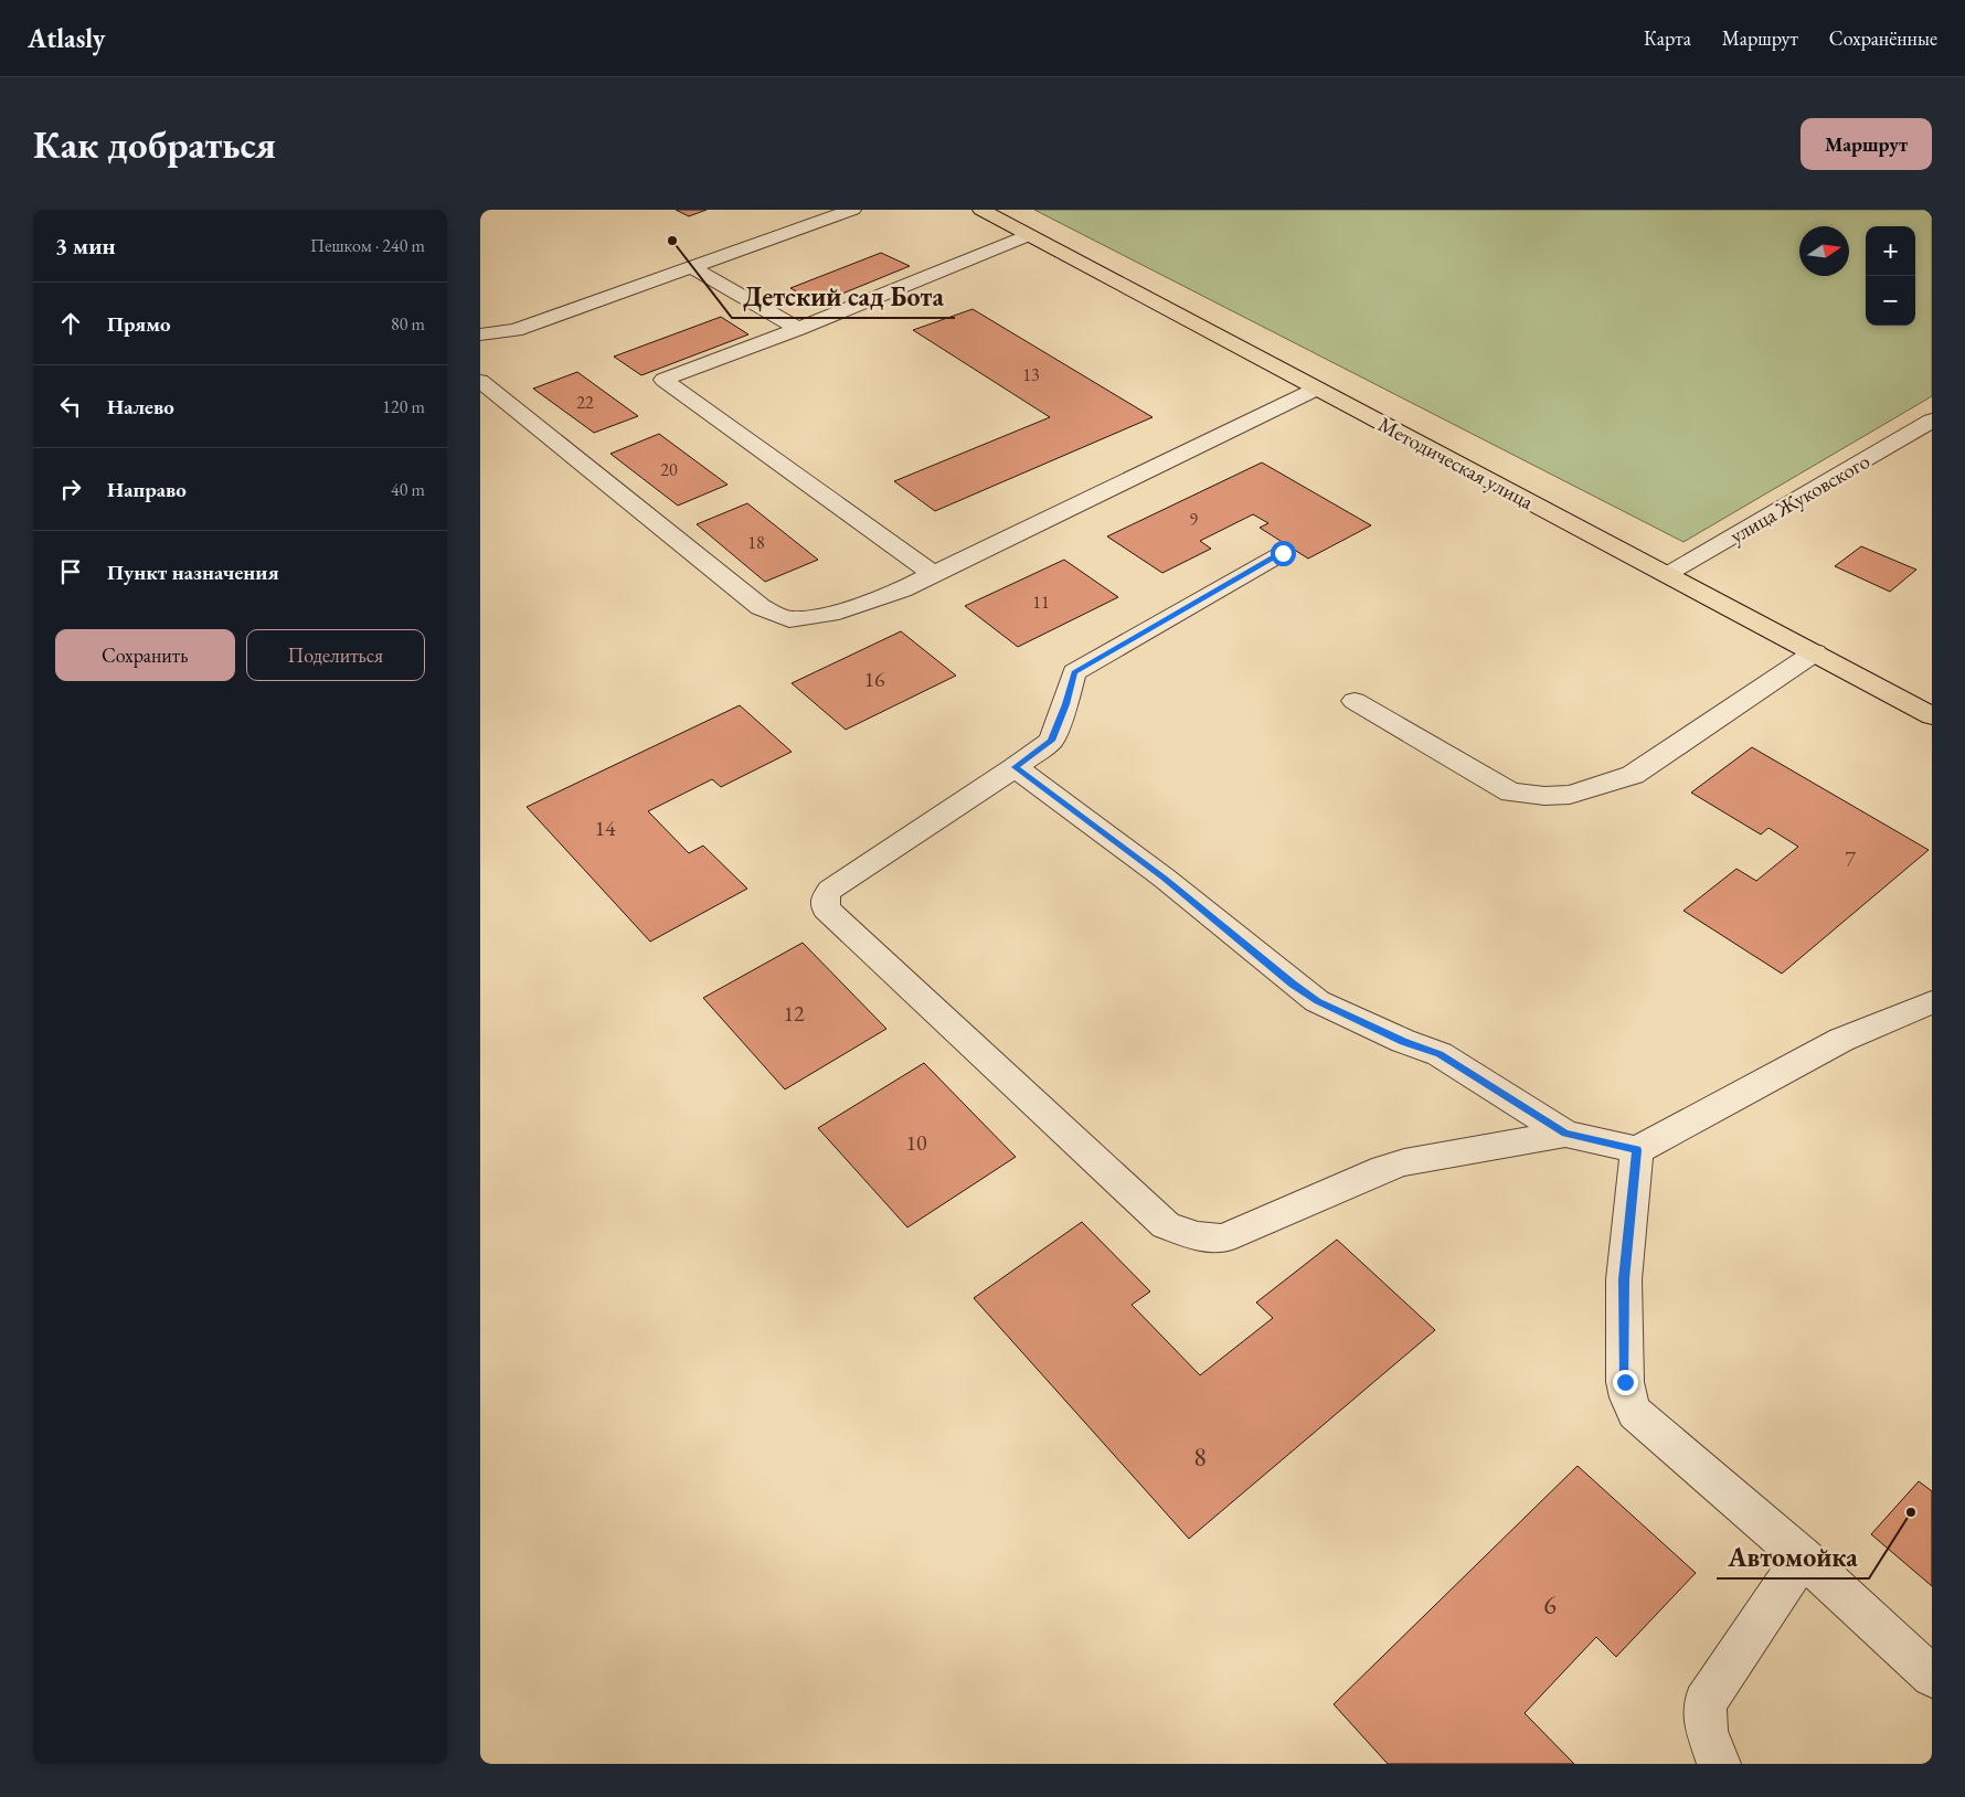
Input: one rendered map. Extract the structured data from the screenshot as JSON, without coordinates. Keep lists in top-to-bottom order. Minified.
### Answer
{"streets":{"main road":["Методическая улица"],"street":["улица Жуковского"]},"crossings":[["Методическая улица","улица Жуковского"]],"places":["Детский сад Бота","Автомойка"],"house_numbers":["13","22","20","9","18","11","16","14","7","12","10","8","6"],"north":"right","page":{"header":"Atlasly","nav":["Карта","Маршрут","Сохранённые"],"buttons":["Маршрут",["Сохранить","Поделиться"]],"title":"Как добраться","heading":["3 мин","Пешком · 240 m"],"map_buttons":["+","−"],"list":[["Прямо","80 m"],["Налево","120 m"],["Направо","40 m"],"Пункт назначения"]}}
